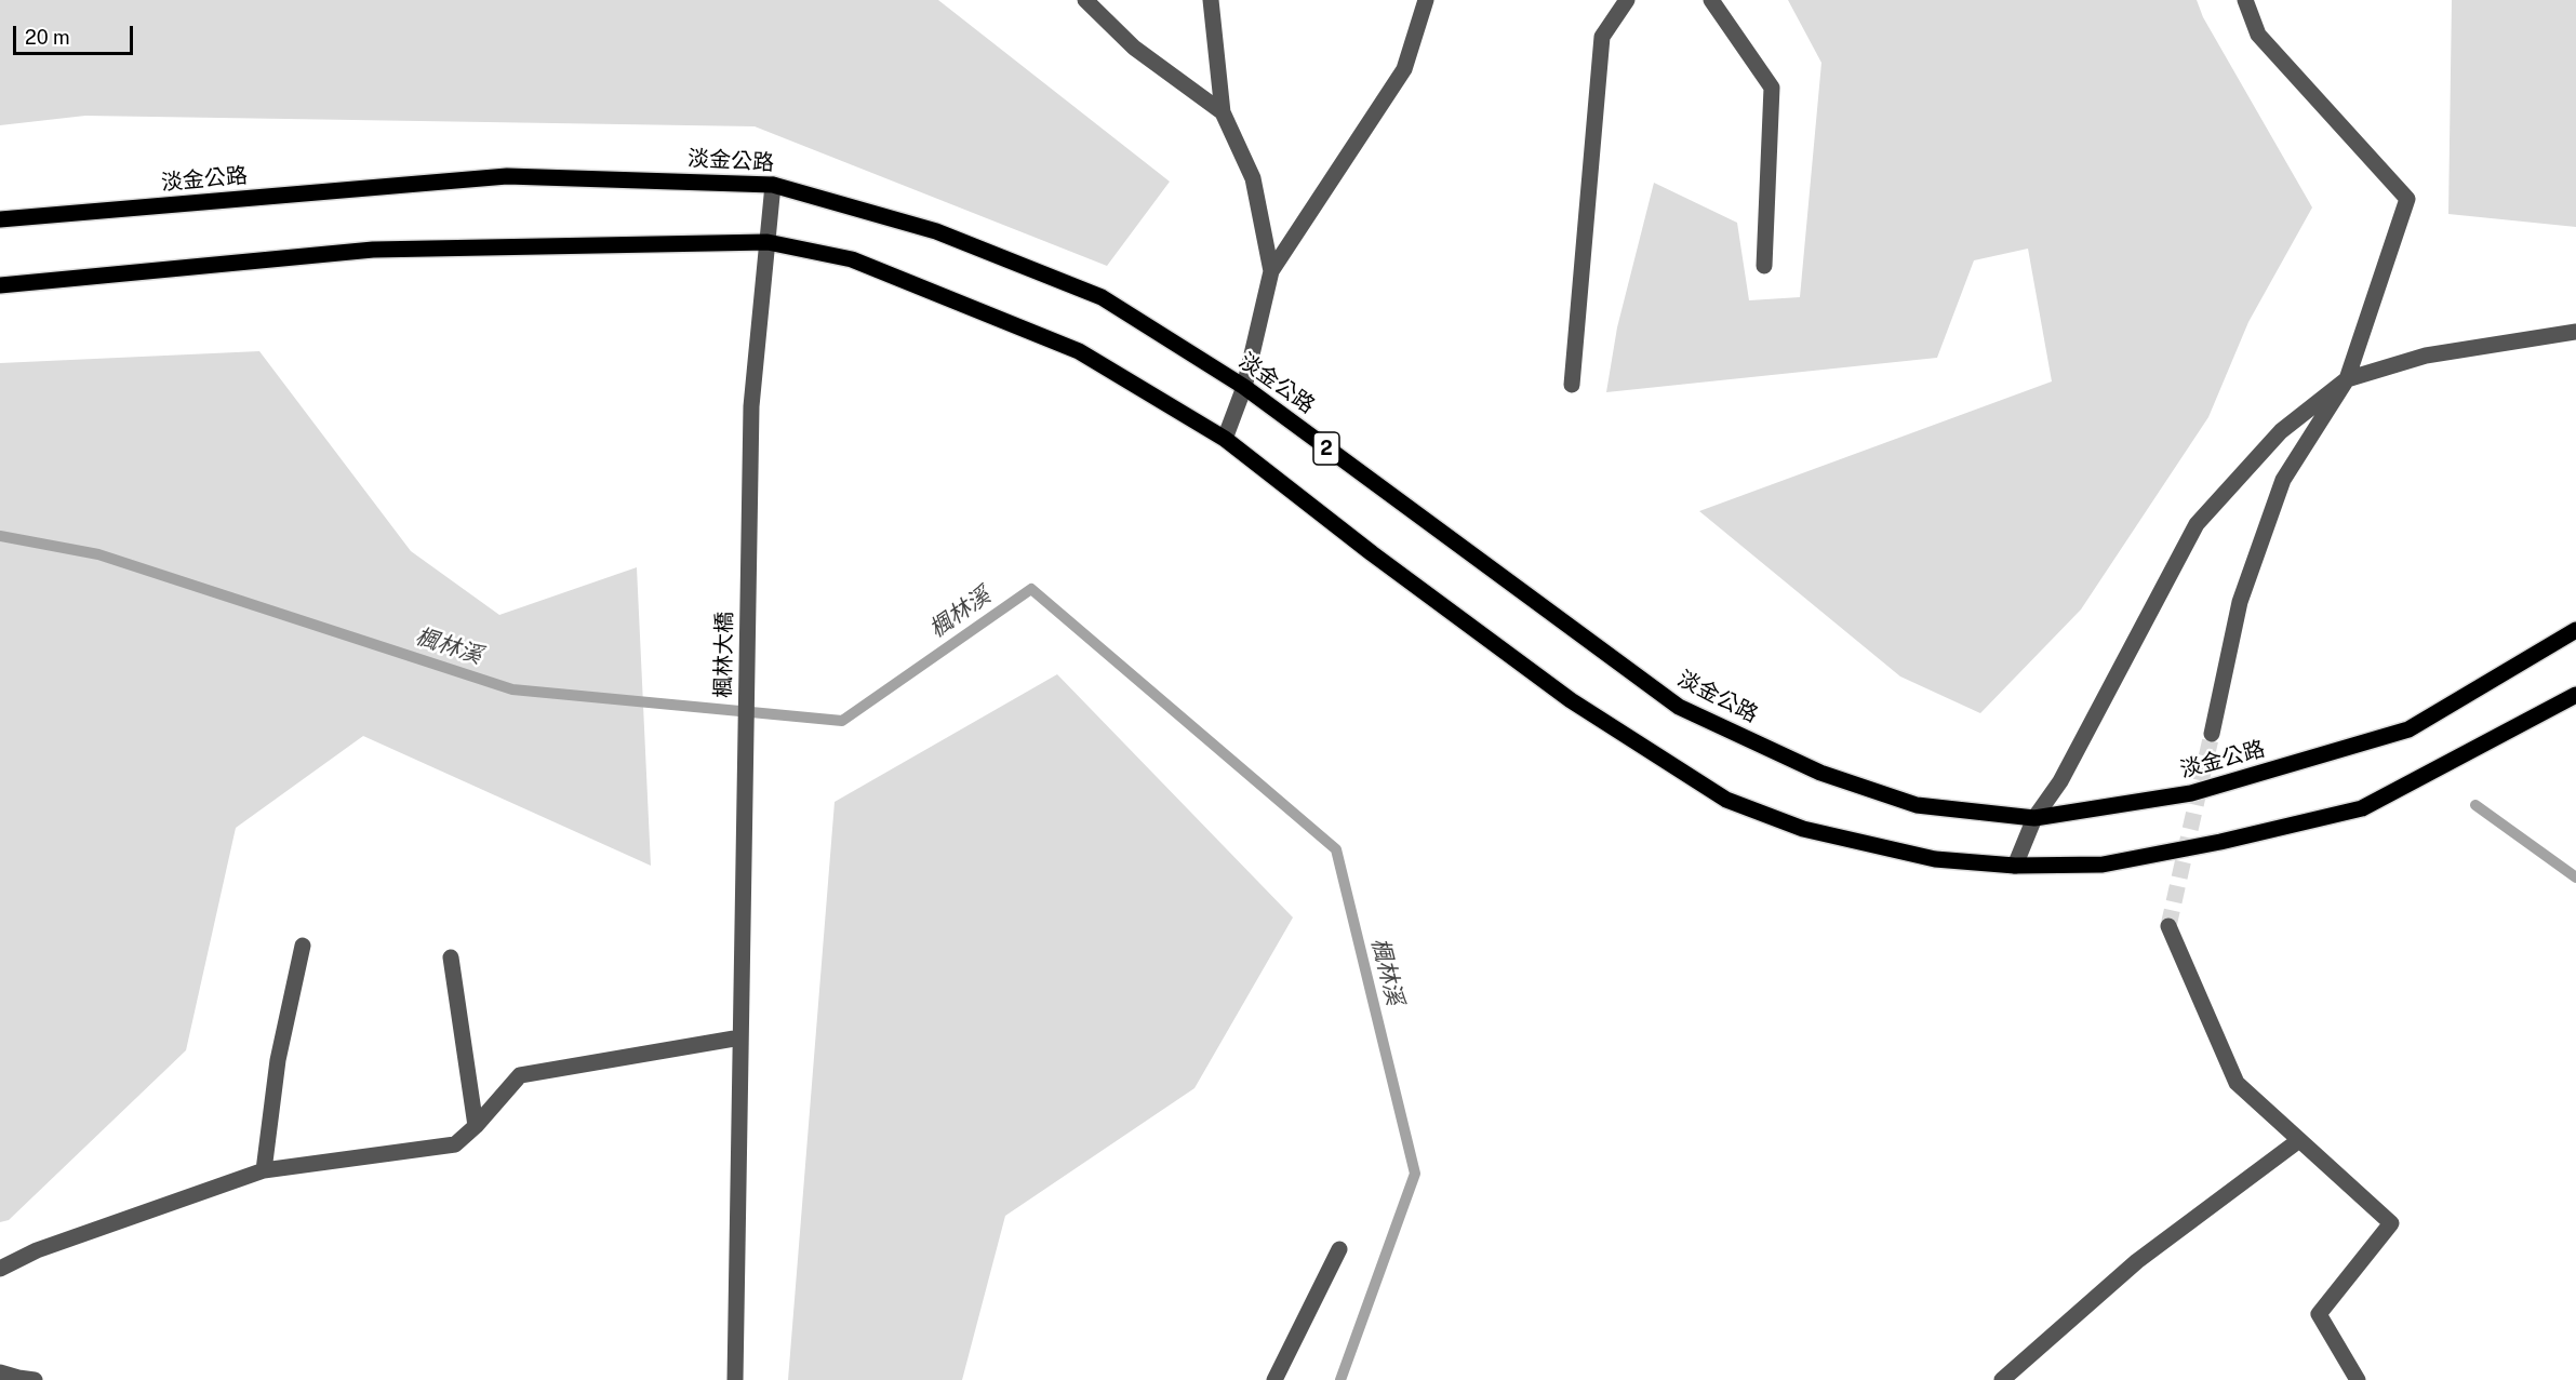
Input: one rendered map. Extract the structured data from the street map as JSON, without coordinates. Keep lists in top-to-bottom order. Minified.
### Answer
{"streets":{"main road":["淡金公路","2"],"street":["楓林大橋"]},"crossings":[["淡金公路","楓林大橋"]],"water":["楓林溪"],"scale_bar":"20 m"}
